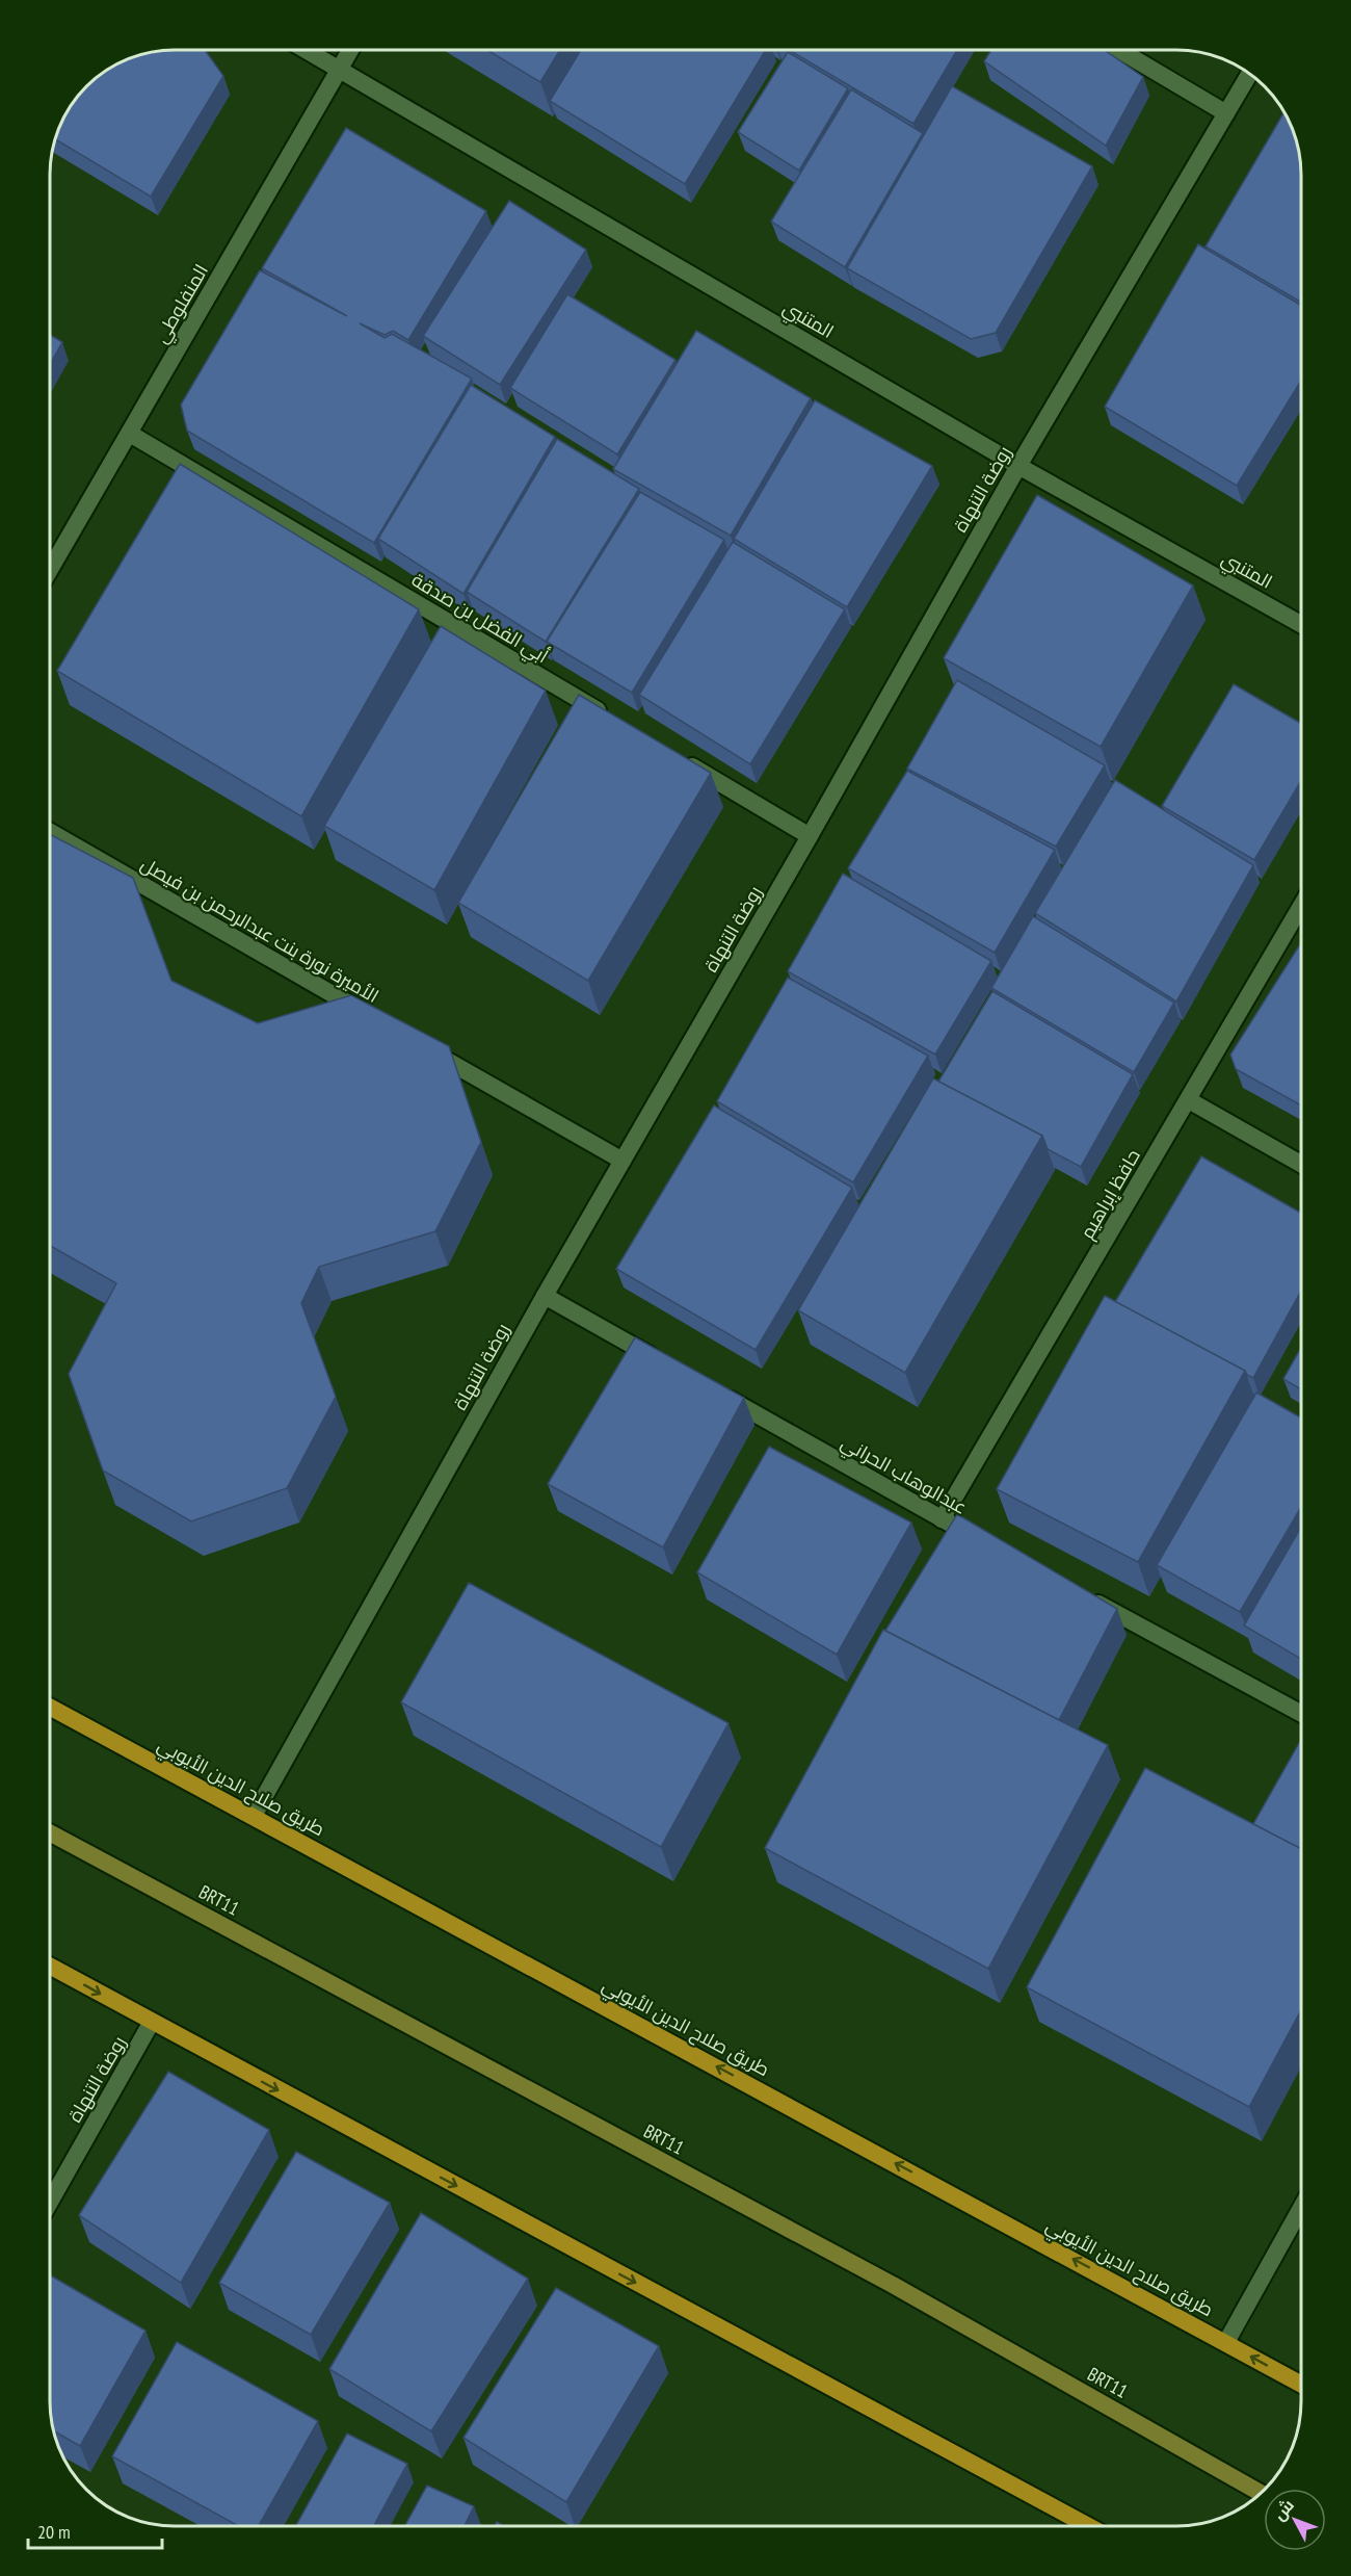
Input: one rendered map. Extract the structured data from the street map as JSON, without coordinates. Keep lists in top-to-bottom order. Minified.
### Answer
{"streets":{"main road":["طريق صلاح الدين الأيوبي","BRT11"],"street":["المنفلوطي","المتنبي","روضة التنهاة","أبي الفضل بن صدقة","الأميرة نورة بنت عبدالرحمن بن فيصل","حافظ إبراهيم","عبدالوهاب الحراني"]},"crossings":[["المنفلوطي","المتنبي"],["المنفلوطي","أبي الفضل بن صدقة"],["المتنبي","روضة التنهاة"],["روضة التنهاة","طريق صلاح الدين الأيوبي"],["حافظ إبراهيم","عبدالوهاب الحراني"]],"one_way":["طريق صلاح الدين الأيوبي"],"scale_bar":"20 m","north":"top left"}
